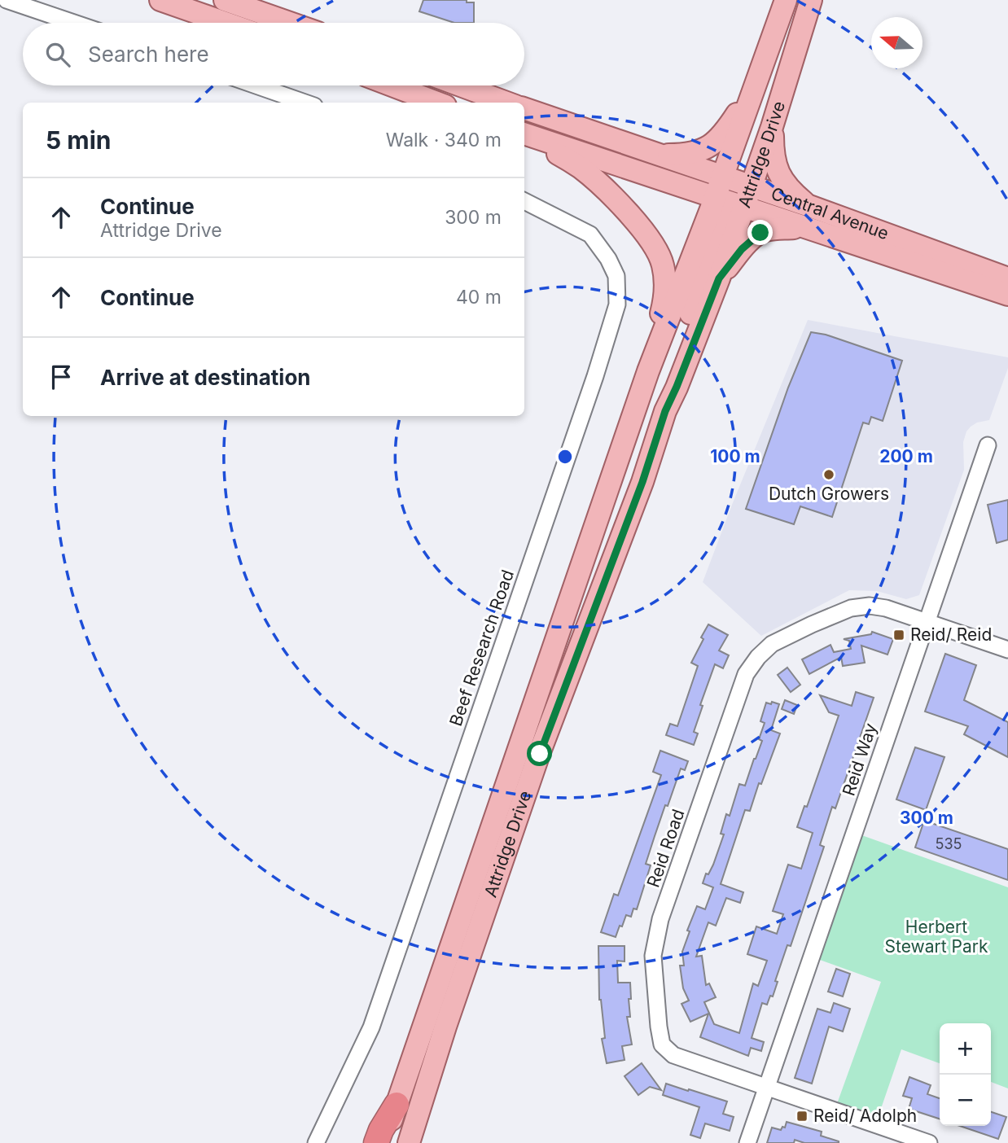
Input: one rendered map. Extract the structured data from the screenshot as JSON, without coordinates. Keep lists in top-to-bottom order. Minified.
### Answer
{"streets":{"main road":["Attridge Drive","Central Avenue"],"street":["Beef Research Road","Reid Way","Reid Road"]},"crossings":[["Attridge Drive","Central Avenue"],["Reid Way","Reid Road"]],"parks":["Herbert Stewart Park"],"places":{"other":["Dutch Growers"],"transit":["Reid/ Reid","Reid/ Adolph"]},"house_numbers":["535"],"north":"left","page":{"search":"Search here","heading":["5 min","Walk · 340 m"],"list":[["Continue","Attridge Drive","300 m"],["Continue","40 m"],"Arrive at destination"],"map_buttons":["+","−"]},"rings":["100 m","200 m","300 m"]}
